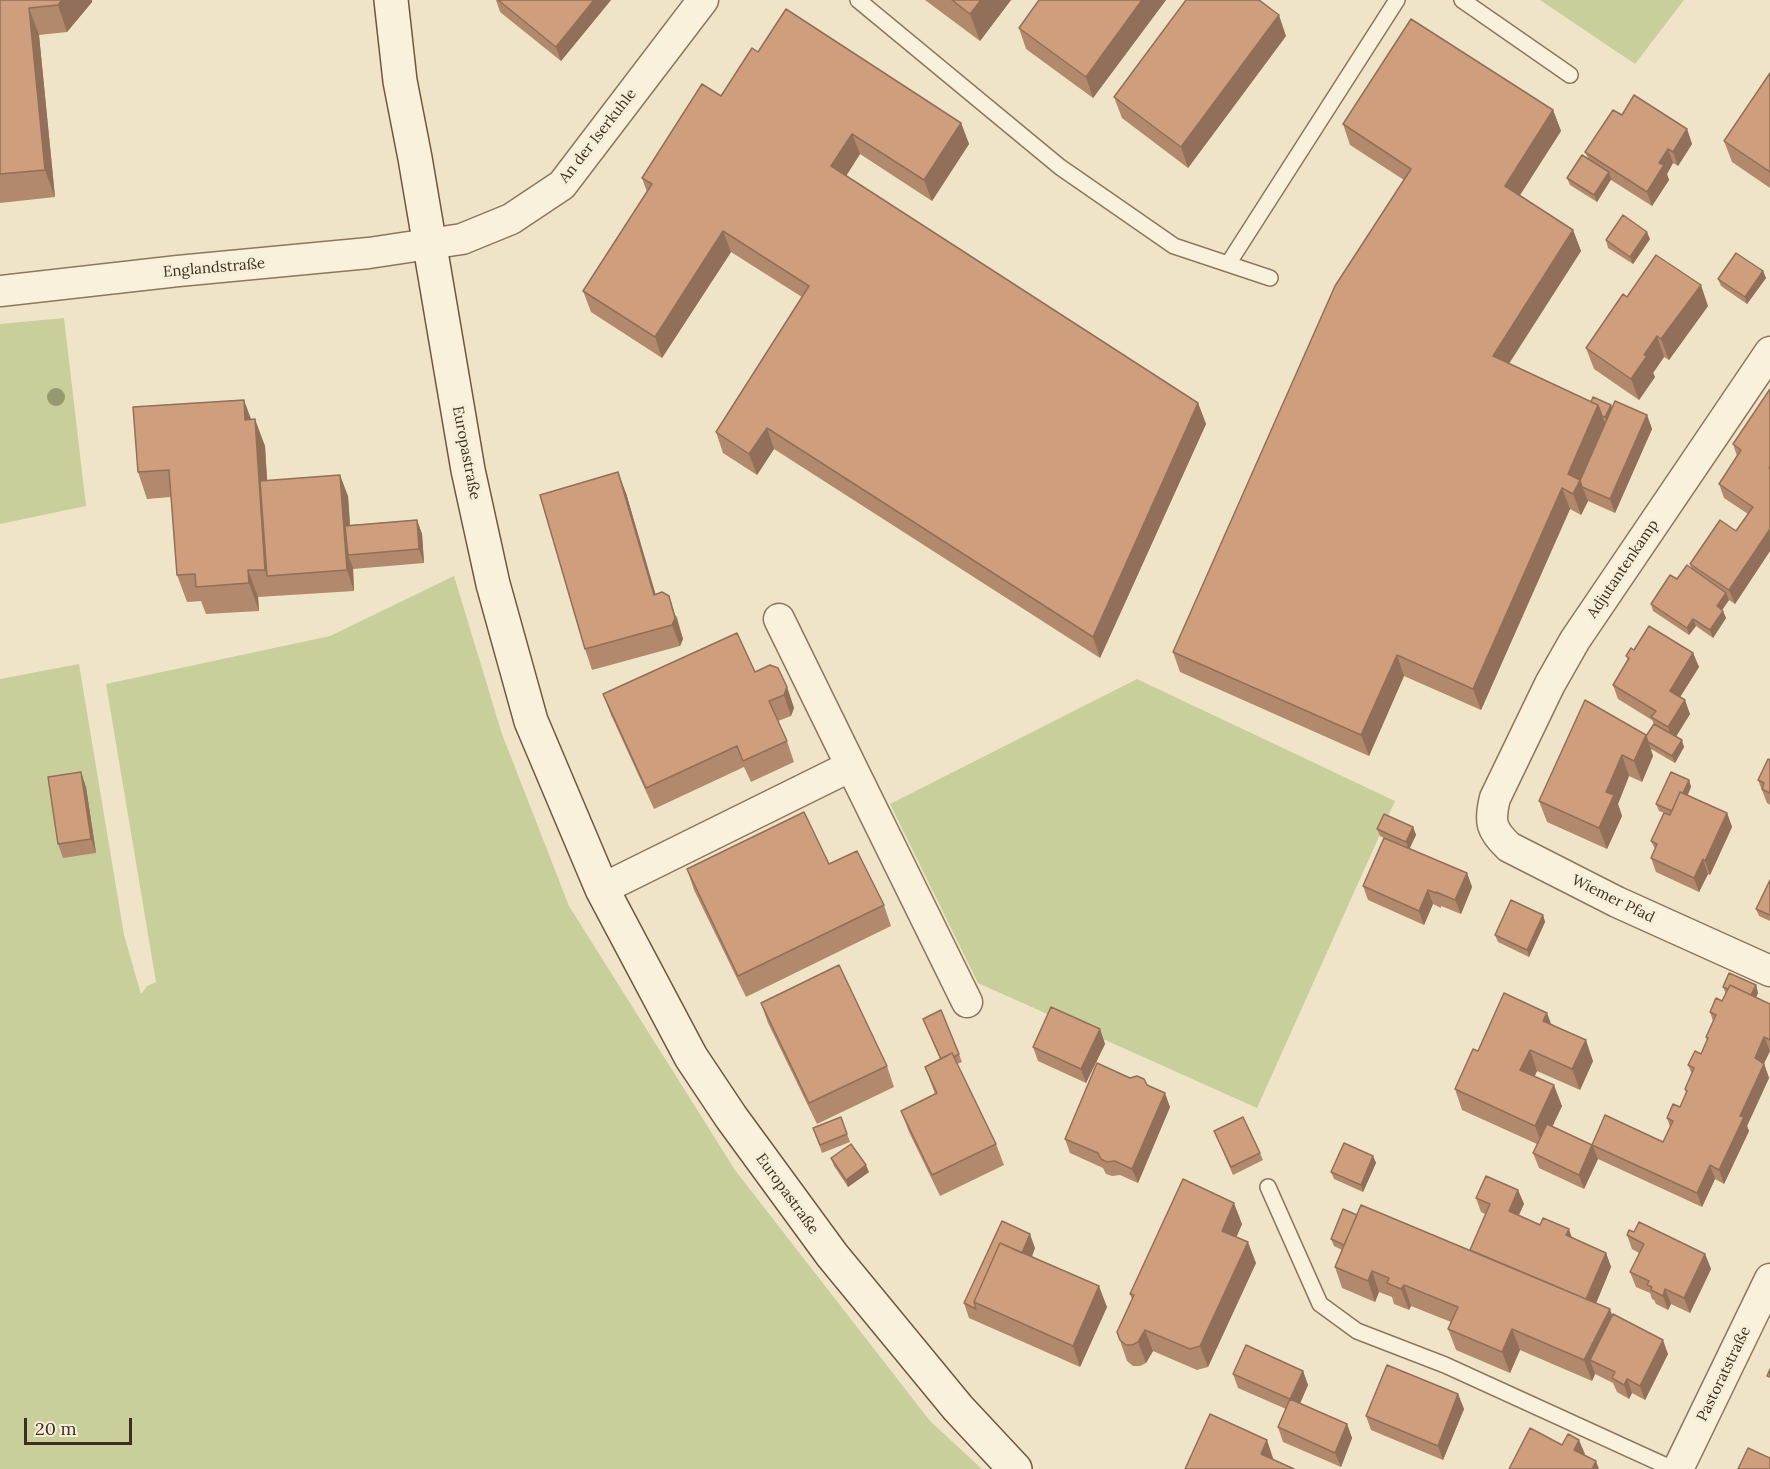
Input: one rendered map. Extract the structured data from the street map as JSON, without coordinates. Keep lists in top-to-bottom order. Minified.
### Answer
{"streets":{"street":["An der Iserkuhle","Englandstraße","Europastraße","Adjutantenkamp","Wiemer Pfad","Pastoratstraße"]},"crossings":[["An der Iserkuhle","Englandstraße"],["An der Iserkuhle","Europastraße"],["Englandstraße","Europastraße"],["Adjutantenkamp","Wiemer Pfad"]],"scale_bar":"20 m"}
